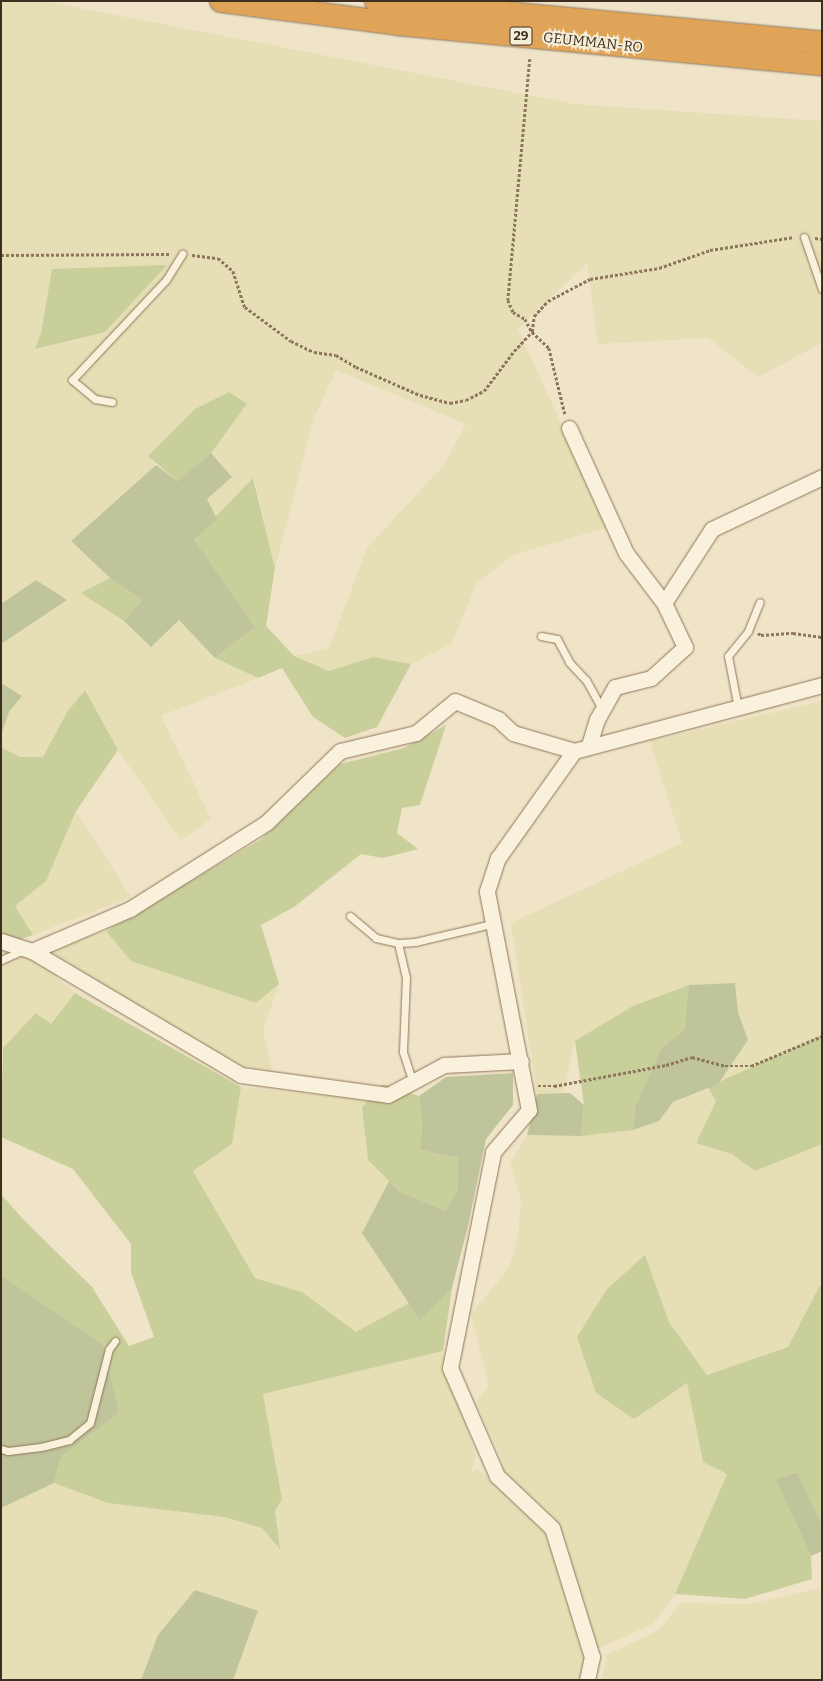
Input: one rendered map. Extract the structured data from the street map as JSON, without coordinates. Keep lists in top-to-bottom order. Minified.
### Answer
{"streets":{"highway":["29","GEUMMAN-RO"]}}
